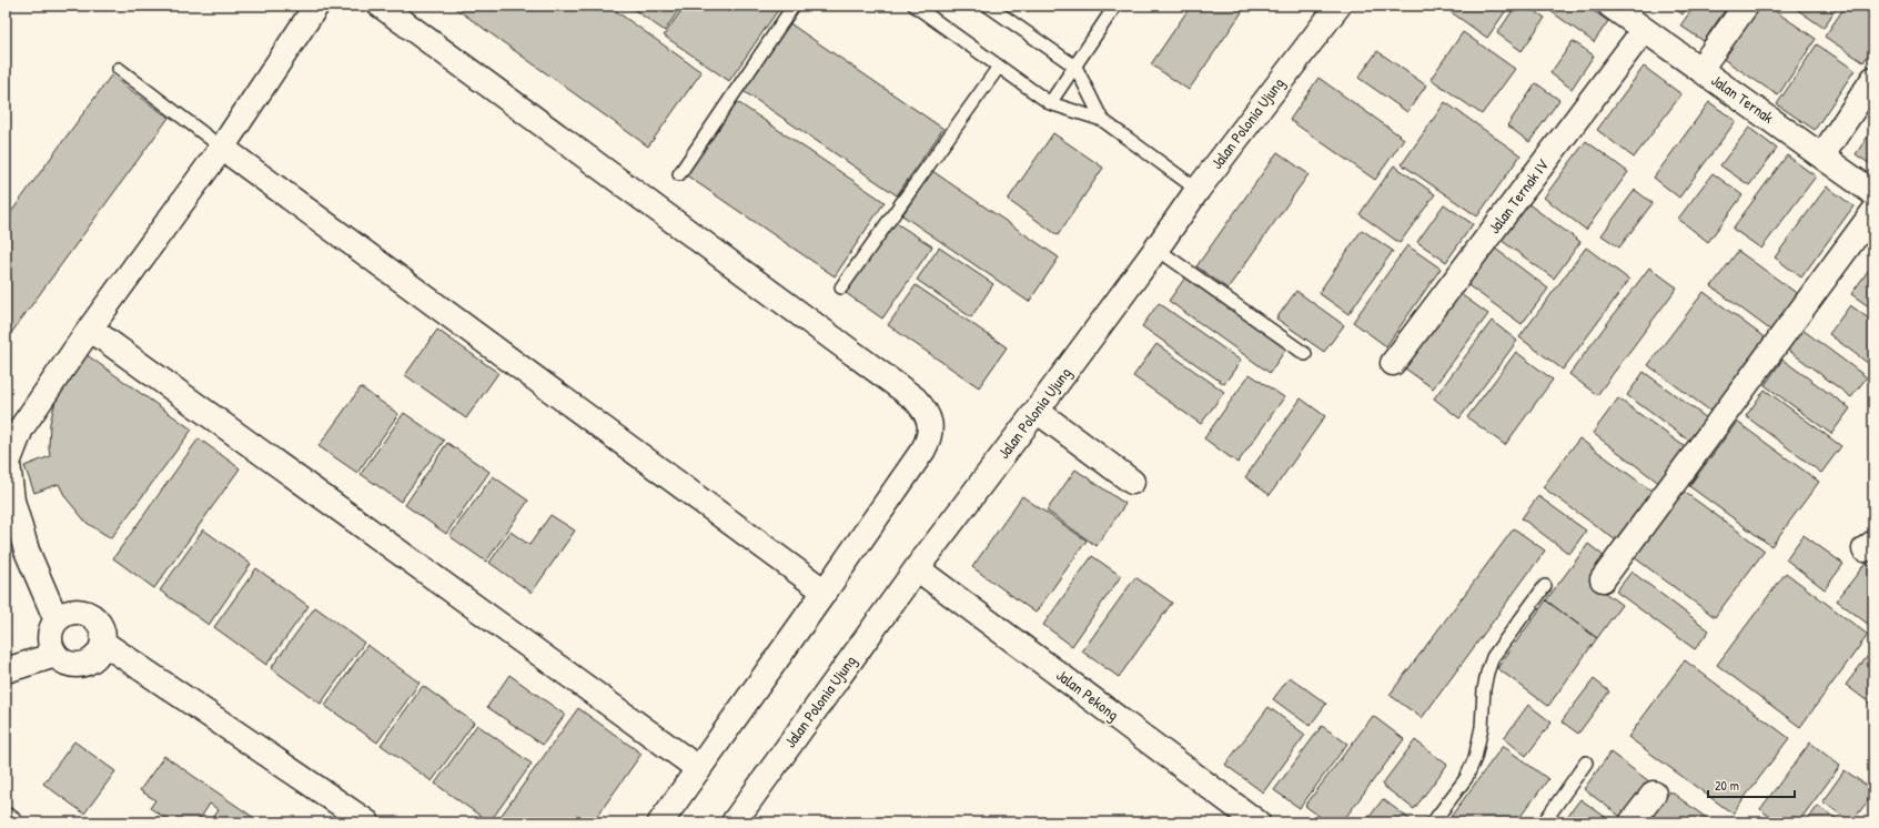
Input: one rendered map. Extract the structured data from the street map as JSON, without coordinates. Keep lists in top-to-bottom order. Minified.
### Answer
{"streets":{"street":["Jalan Ternak","Jalan Polonia Ujung","Jalan Ternak IV","Jalan Pekong"]},"crossings":[["Jalan Ternak","Jalan Ternak IV"],["Jalan Polonia Ujung","Jalan Pekong"]],"scale_bar":"20 m"}
